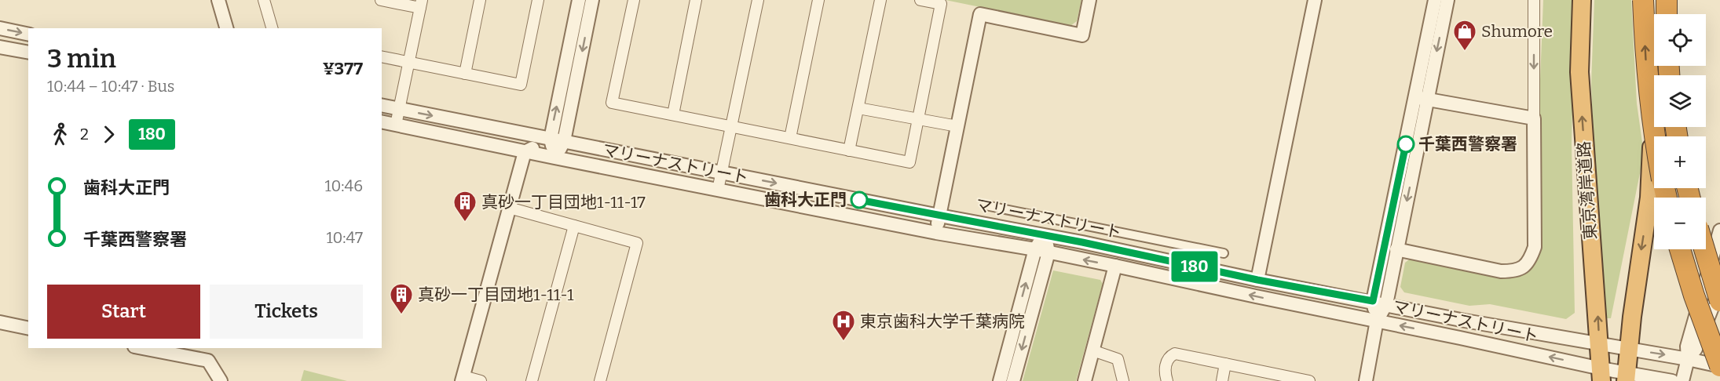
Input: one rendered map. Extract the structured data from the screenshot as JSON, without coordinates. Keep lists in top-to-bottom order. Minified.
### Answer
{"streets":{"highway":["東京湾岸道路"],"street":["マリーナストリート"]},"crossings":[["マリーナストリート","東京湾岸道路"]],"places":{"shop":["Shumore"],"other":["千葉西警察署","歯科大正門"],"building":["真砂一丁目団地1-11-17","真砂一丁目団地1-11-1"],"hospital":["東京歯科大学千葉病院"]},"lines":["bus line 180"],"page":{"on_map":"180","map_buttons":["+","−"],"heading":["3 min","10:44 – 10:47 · Bus","¥377"],"legs":["2","180"],"list":[{"name":"歯科大正門","value":"10:46"},{"name":"千葉西警察署","value":"10:47"}],"buttons":["Start","Tickets"]}}
